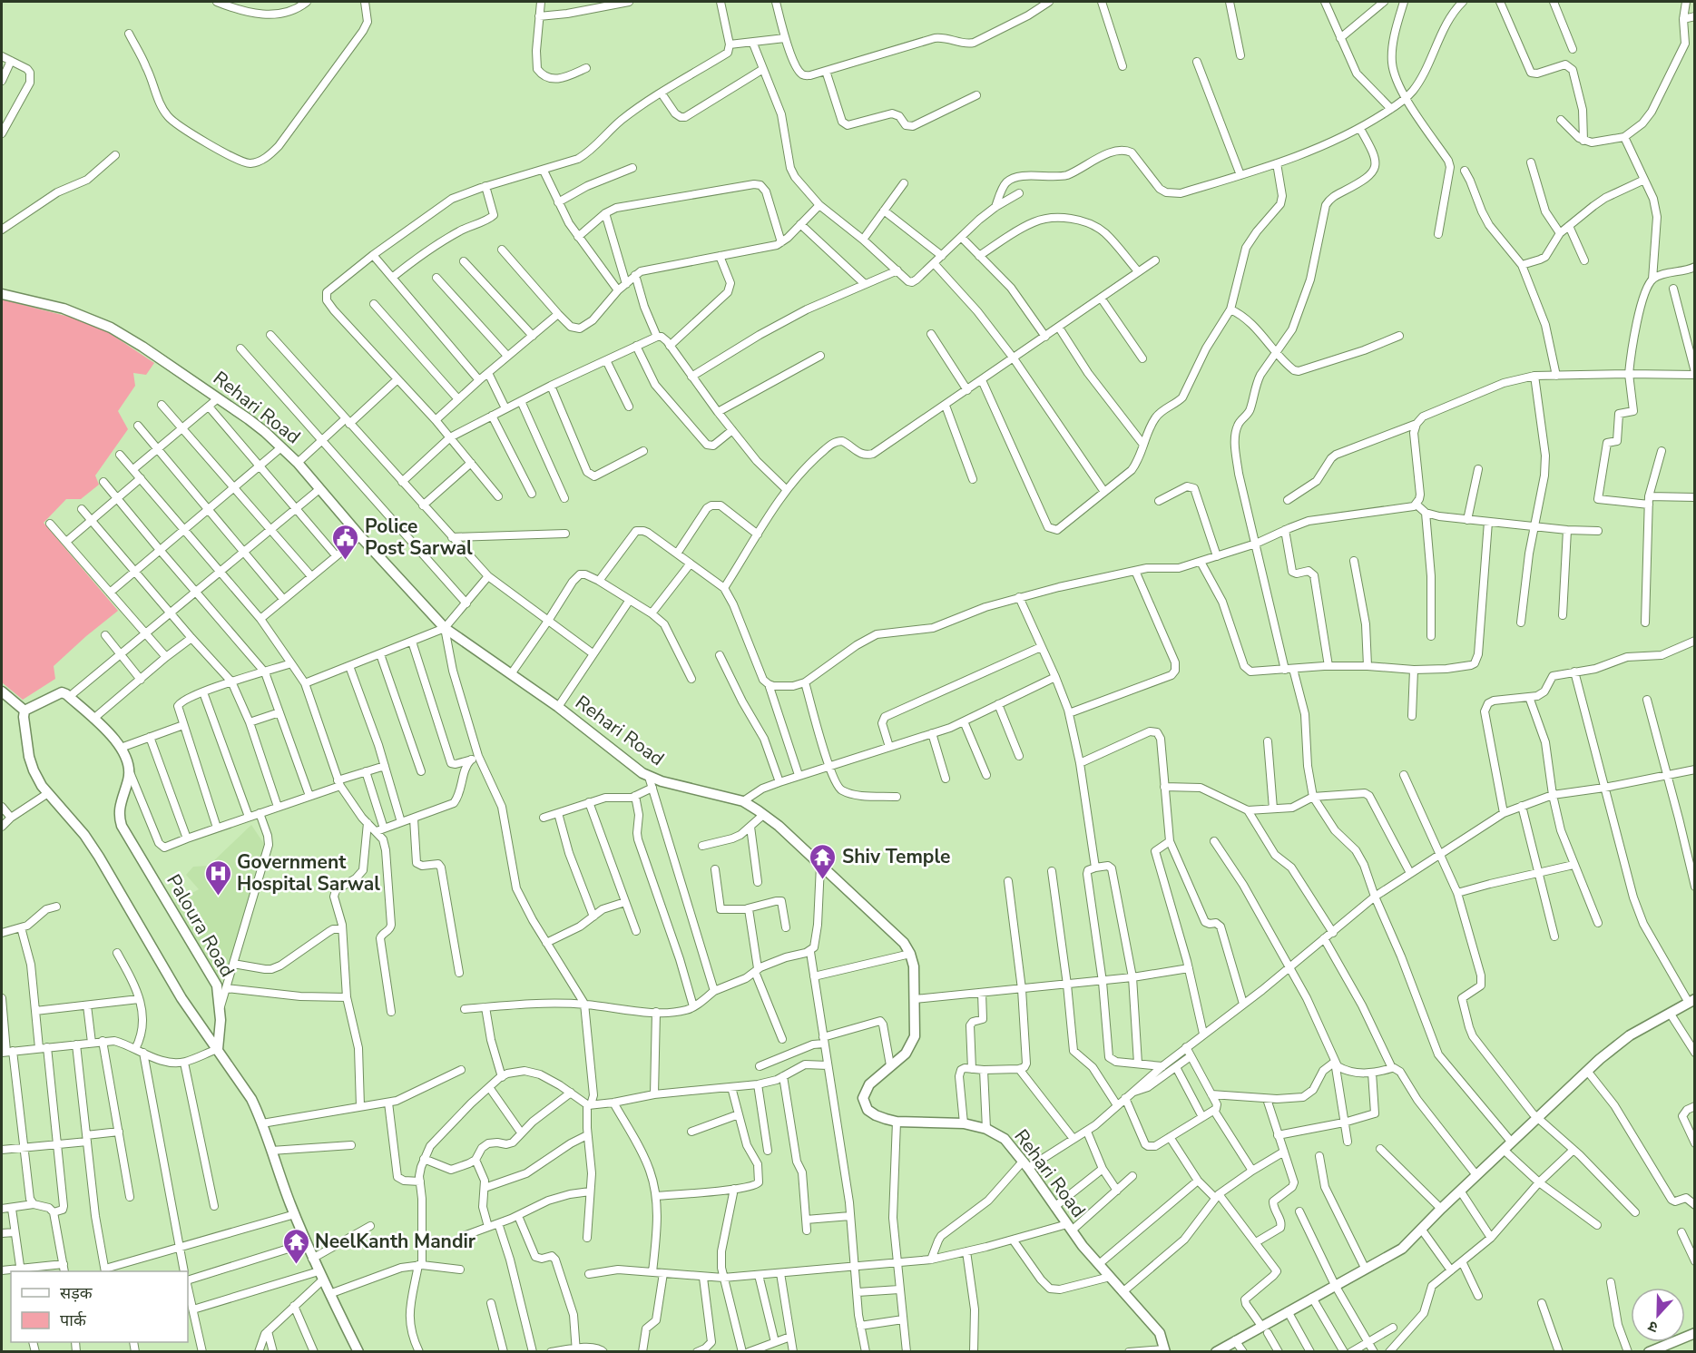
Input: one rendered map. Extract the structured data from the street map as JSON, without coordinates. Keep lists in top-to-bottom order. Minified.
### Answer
{"streets":{"main road":["Rehari Road","Paloura Road"]},"places":{"public building":["Police Post Sarwal"],"temple":["Shiv Temple","NeelKanth Mandir"],"hospital":["Government Hospital Sarwal"]},"legend":["सड़क","पार्क"],"north":"bottom"}
